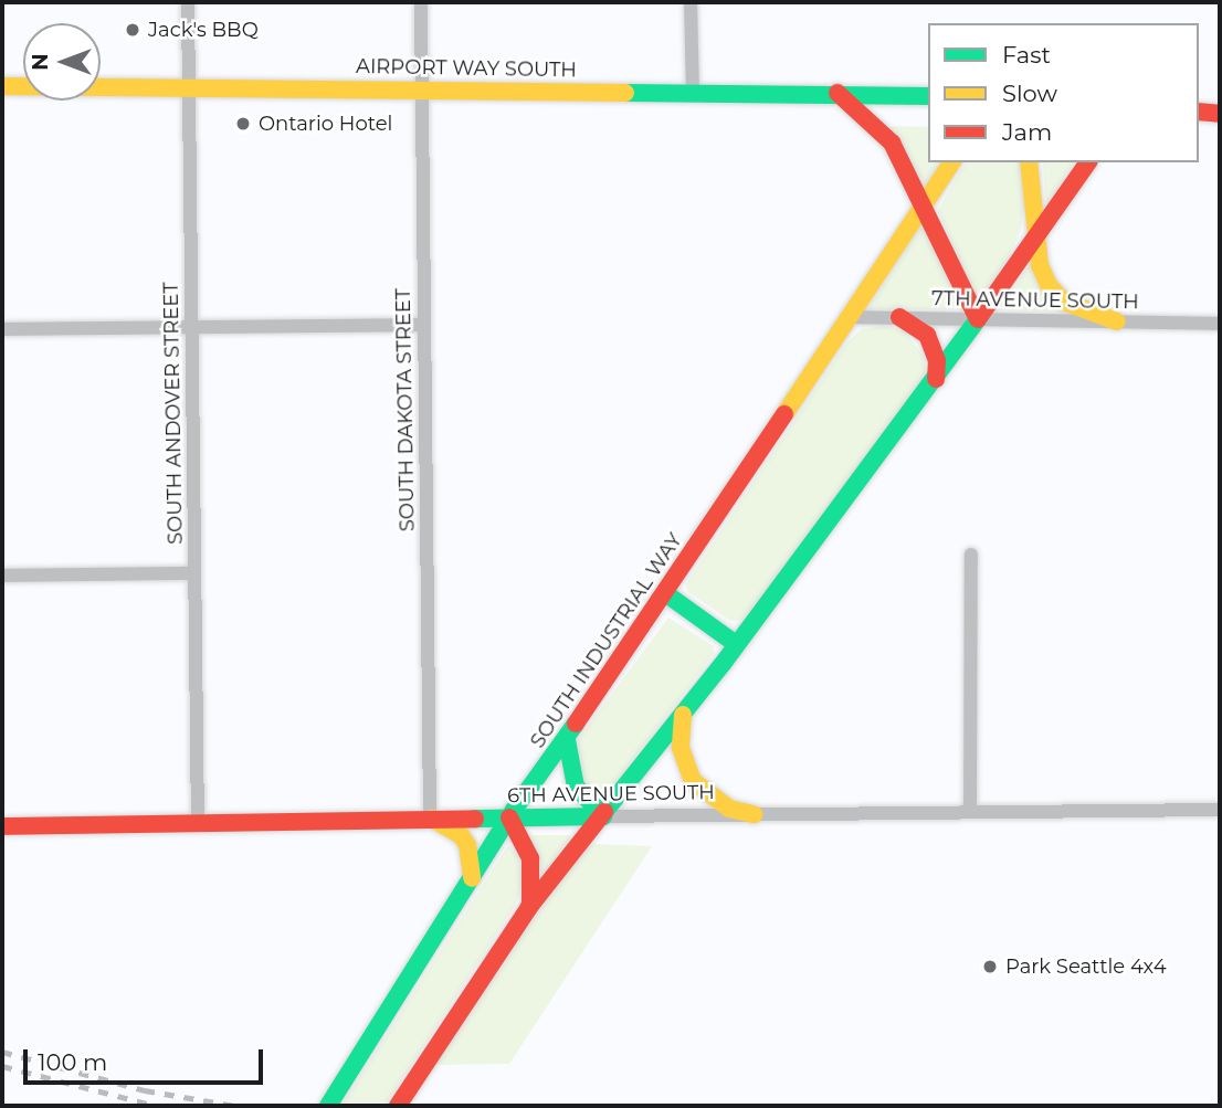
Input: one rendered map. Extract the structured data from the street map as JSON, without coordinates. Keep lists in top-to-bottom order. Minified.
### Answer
{"streets":{"street":["AIRPORT WAY SOUTH","7TH AVENUE SOUTH","SOUTH DAKOTA STREET","SOUTH ANDOVER STREET","SOUTH INDUSTRIAL WAY","6TH AVENUE SOUTH"]},"crossings":[["AIRPORT WAY SOUTH","SOUTH DAKOTA STREET"],["AIRPORT WAY SOUTH","SOUTH ANDOVER STREET"],["7TH AVENUE SOUTH","SOUTH INDUSTRIAL WAY"],["SOUTH DAKOTA STREET","6TH AVENUE SOUTH"],["SOUTH ANDOVER STREET","6TH AVENUE SOUTH"],["SOUTH INDUSTRIAL WAY","6TH AVENUE SOUTH"]],"places":["Jack's BBQ","Ontario Hotel","Park Seattle 4x4"],"legend":["Fast","Slow","Jam"],"scale_bar":"100 m","north":"left"}
